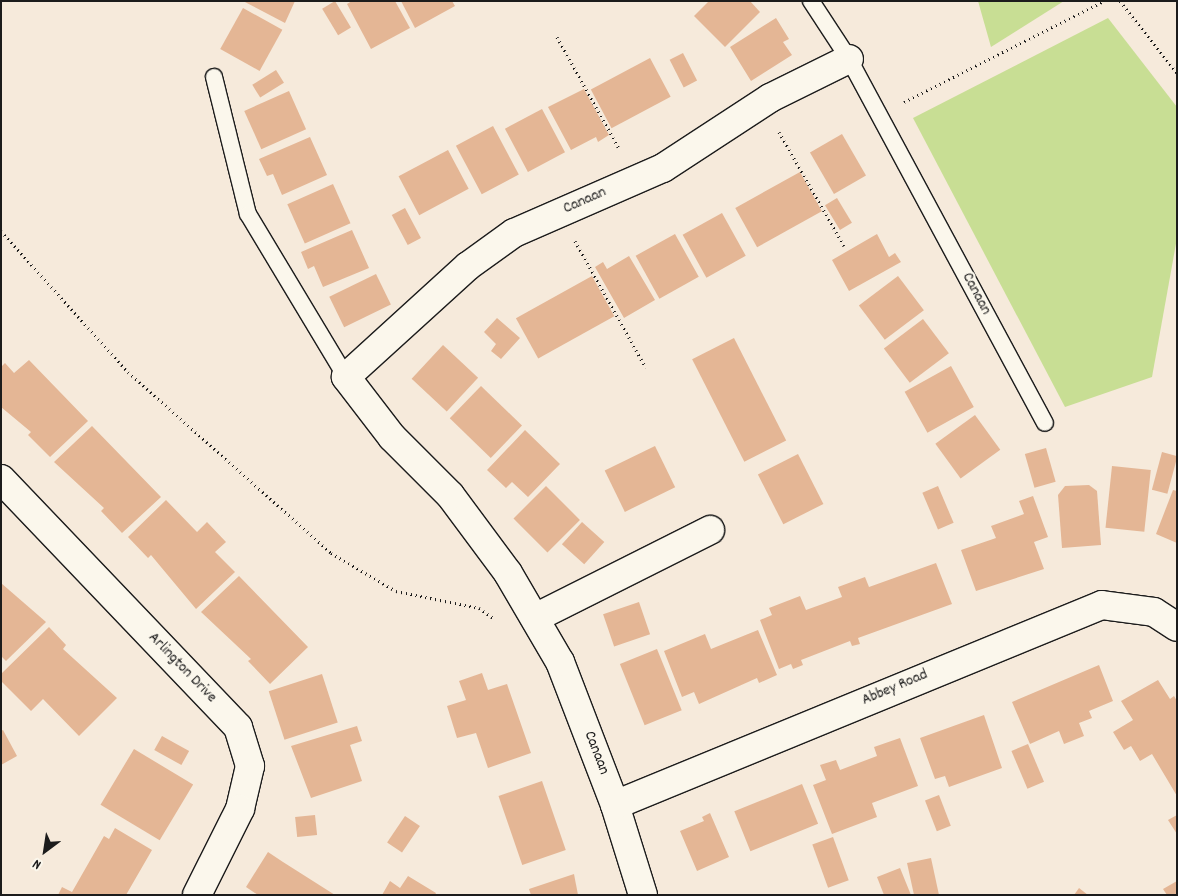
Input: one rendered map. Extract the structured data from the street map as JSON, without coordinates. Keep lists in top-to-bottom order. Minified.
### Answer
{"streets":{"street":["Canaan","Arlington Drive","Abbey Road"]},"crossings":[["Canaan","Abbey Road"]],"north":"bottom left"}
